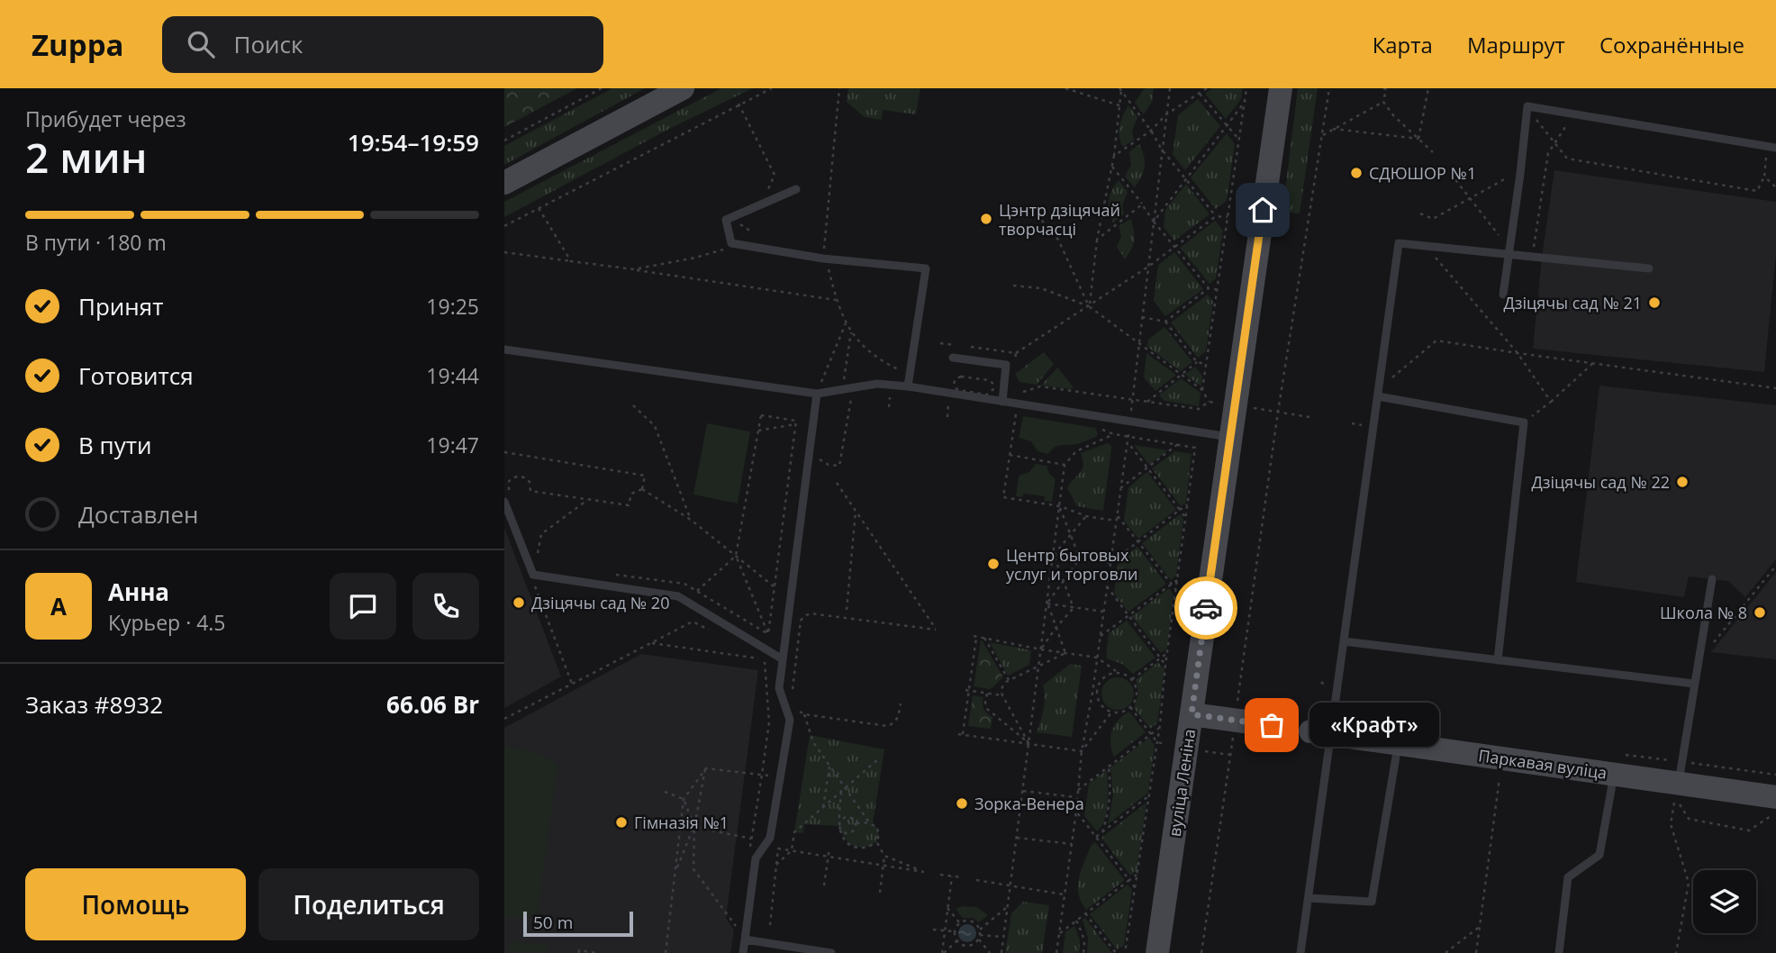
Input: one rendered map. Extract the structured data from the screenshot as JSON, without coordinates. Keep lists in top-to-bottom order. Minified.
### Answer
{"streets":{"main road":["Паркавая вуліца","вуліца Леніна"]},"places":["СДЮШОР №1","Цэнтр дзіцячай творчасці","Дзіцячы сад № 21","Дзіцячы сад № 22","Центр бытовых услуг и торговли","Дзіцячы сад № 20","Школа № 8","«Крафт»","Зорка-Венера","Гімназія №1"],"scale_bar":"50 m","page":{"header":"Zuppa","search":"Поиск","nav":["Карта","Маршрут","Сохранённые"],"heading":["2 мин","Прибудет через","19:54–19:59"],"panel":["Анна","Курьер · 4.5","Заказ #8932","66.06 Br"],"bar":"В пути · 180 m","list":[["Принят","19:25"],["Готовится","19:44"],["В пути","19:47"],"Доставлен"],"round":"А","bubble":"«Крафт»","buttons":["Помощь","Поделиться"],"scale":"50 m"}}
